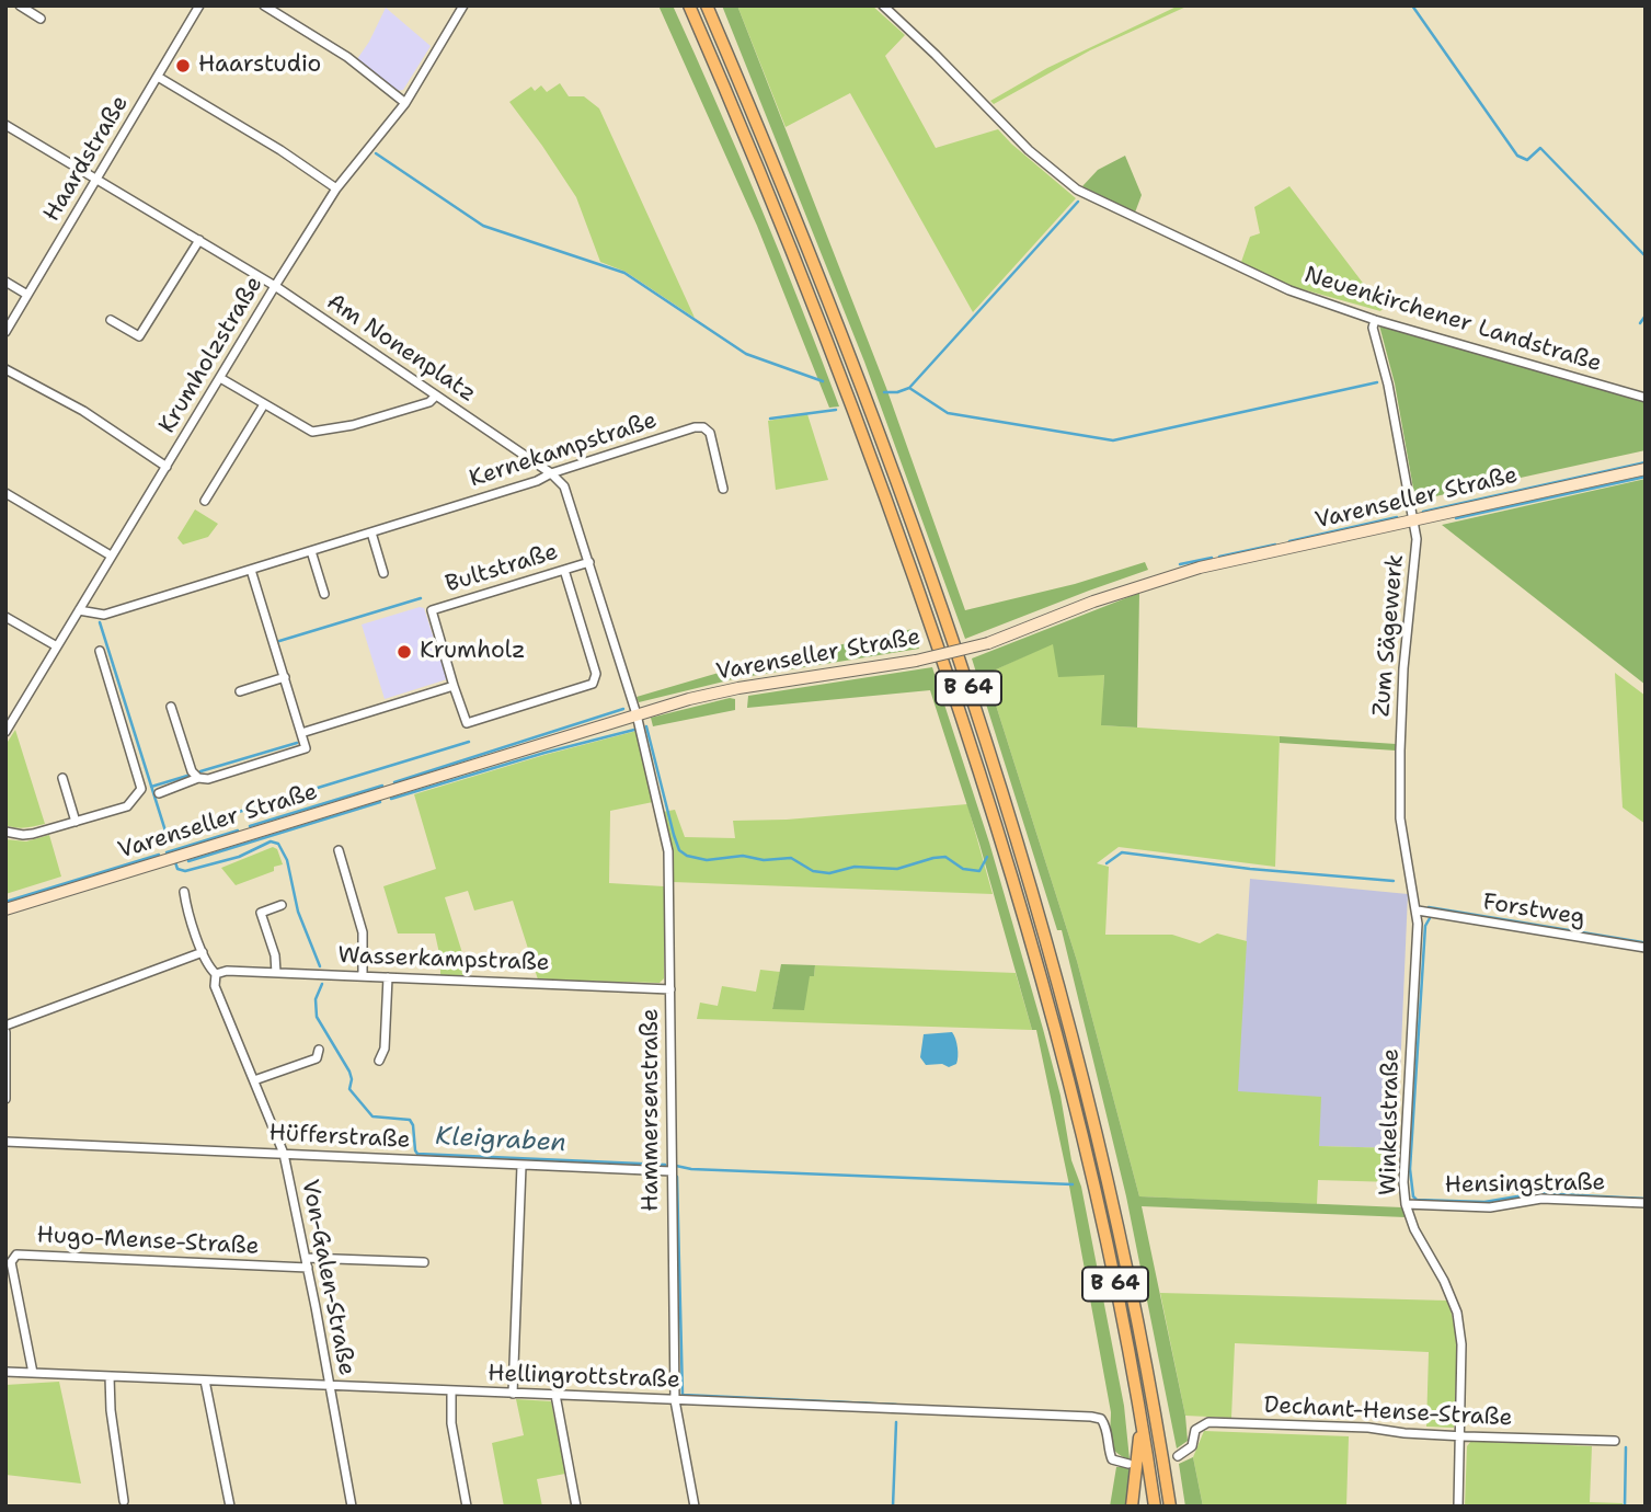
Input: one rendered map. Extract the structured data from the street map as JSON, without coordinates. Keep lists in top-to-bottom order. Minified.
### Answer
{"streets":{"highway":["B 64"],"main road":["Varenseller Straße"],"street":["Haardstraße","Neuenkirchener Landstraße","Am Nonenplatz","Krumholzstraße","Kernekampstraße","Bultstraße","Zum Sägewerk","Forstweg","Wasserkampstraße","Hammersenstraße","Winkelstraße","Hüfferstraße","Hensingstraße","Hugo-Mense-Straße","Von-Galen-Straße","Hellingrottstraße","Dechant-Hense-Straße"]},"crossings":[["Haardstraße","Am Nonenplatz"],["Neuenkirchener Landstraße","Zum Sägewerk"],["Am Nonenplatz","Krumholzstraße"],["Am Nonenplatz","Kernekampstraße"],["Am Nonenplatz","Varenseller Straße"],["Am Nonenplatz","Bultstraße"],["Am Nonenplatz","Hammersenstraße"],["Krumholzstraße","Kernekampstraße"],["Varenseller Straße","Zum Sägewerk"],["Varenseller Straße","Hammersenstraße"],["Zum Sägewerk","Forstweg"],["Zum Sägewerk","Winkelstraße"],["Forstweg","Winkelstraße"],["Wasserkampstraße","Hammersenstraße"],["Wasserkampstraße","Von-Galen-Straße"],["Hammersenstraße","Hüfferstraße"],["Hammersenstraße","Hellingrottstraße"],["Winkelstraße","Hensingstraße"],["Winkelstraße","Dechant-Hense-Straße"],["Hüfferstraße","Von-Galen-Straße"],["Hugo-Mense-Straße","Von-Galen-Straße"],["Hugo-Mense-Straße","Hellingrottstraße"],["Von-Galen-Straße","Hellingrottstraße"]],"water":["Kleigraben"],"places":["Haarstudio","Krumholz"]}
